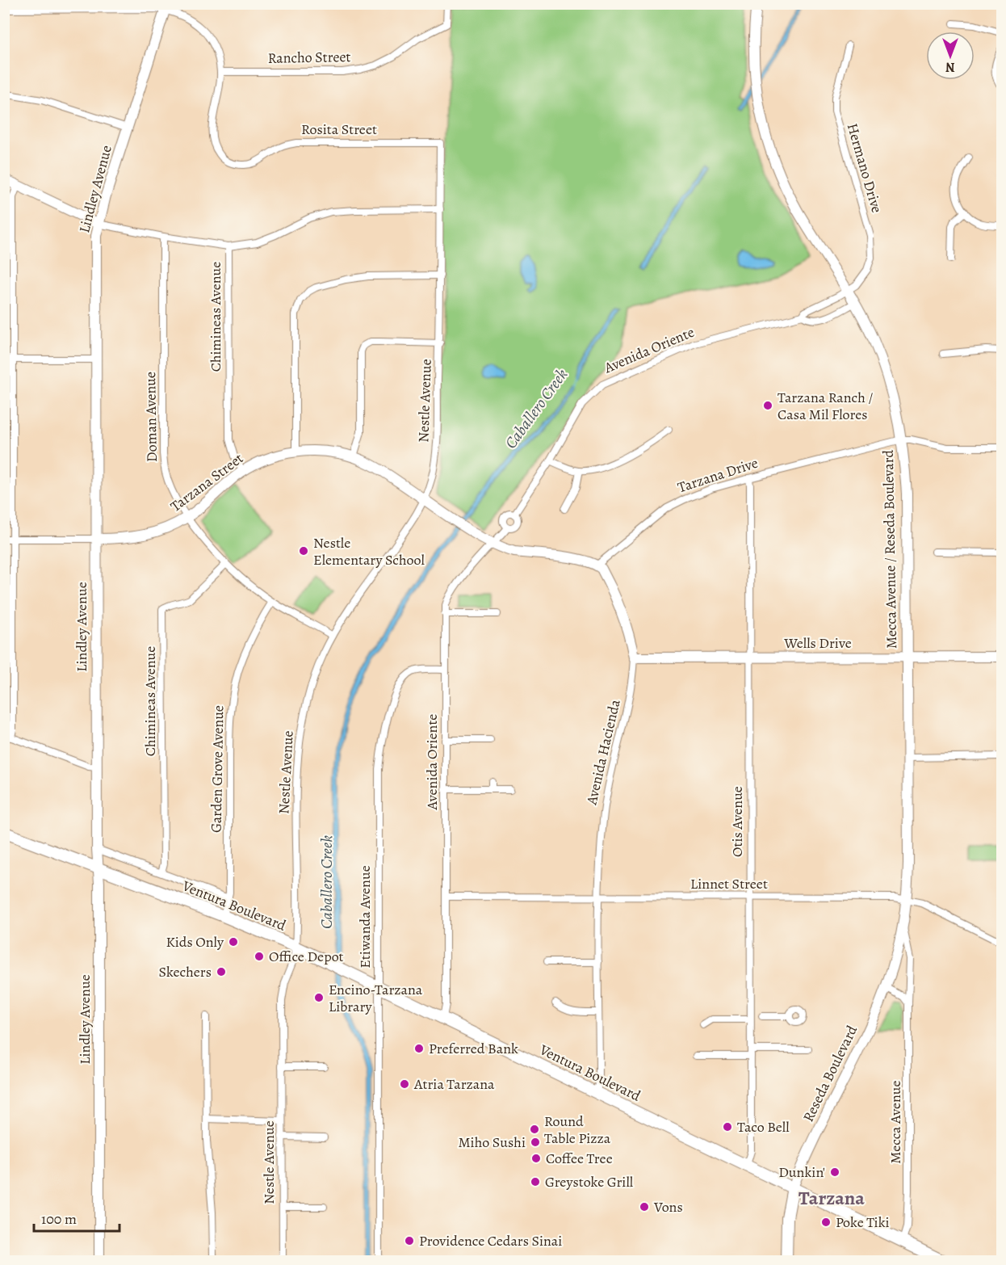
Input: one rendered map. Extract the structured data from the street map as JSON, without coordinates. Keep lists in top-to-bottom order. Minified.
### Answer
{"streets":{"main road":["Ventura Boulevard","Reseda Boulevard"],"street":["Rancho Street","Rosita Street","Hermano Drive","Lindley Avenue","Chimineas Avenue","Avenida Oriente","Nestle Avenue","Doman Avenue","Tarzana Drive","Tarzana Street","Mecca Avenue / Reseda Boulevard","Wells Drive","Avenida Hacienda","Garden Grove Avenue","Otis Avenue","Linnet Street","Etiwanda Avenue","Mecca Avenue"]},"crossings":[["Rancho Street","Rosita Street"],["Rosita Street","Lindley Avenue"],["Rosita Street","Nestle Avenue"],["Hermano Drive","Avenida Oriente"],["Hermano Drive","Mecca Avenue / Reseda Boulevard"],["Lindley Avenue","Tarzana Street"],["Lindley Avenue","Ventura Boulevard"],["Chimineas Avenue","Doman Avenue"],["Chimineas Avenue","Tarzana Street"],["Chimineas Avenue","Ventura Boulevard"],["Avenida Oriente","Tarzana Street"],["Avenida Oriente","Mecca Avenue / Reseda Boulevard"],["Avenida Oriente","Linnet Street"],["Avenida Oriente","Ventura Boulevard"],["Avenida Oriente","Etiwanda Avenue"],["Nestle Avenue","Doman Avenue"],["Nestle Avenue","Tarzana Street"],["Nestle Avenue","Ventura Boulevard"],["Doman Avenue","Tarzana Street"],["Doman Avenue","Garden Grove Avenue"],["Tarzana Drive","Mecca Avenue / Reseda Boulevard"],["Tarzana Drive","Avenida Hacienda"],["Tarzana Drive","Otis Avenue"],["Mecca Avenue / Reseda Boulevard","Wells Drive"],["Mecca Avenue / Reseda Boulevard","Linnet Street"],["Mecca Avenue / Reseda Boulevard","Reseda Boulevard"],["Wells Drive","Avenida Hacienda"],["Wells Drive","Otis Avenue"],["Avenida Hacienda","Linnet Street"],["Avenida Hacienda","Ventura Boulevard"],["Garden Grove Avenue","Ventura Boulevard"],["Otis Avenue","Linnet Street"],["Otis Avenue","Ventura Boulevard"],["Linnet Street","Reseda Boulevard"],["Ventura Boulevard","Etiwanda Avenue"],["Ventura Boulevard","Reseda Boulevard"],["Ventura Boulevard","Mecca Avenue"],["Reseda Boulevard","Mecca Avenue"]],"districts":["Tarzana"],"water":["Caballero Creek"],"places":["Tarzana Ranch / Casa Mil Flores","Nestle Elementary School","Kids Only","Office Depot","Skechers","Encino-Tarzana Library","Preferred Bank","Atria Tarzana","Taco Bell","Round Table Pizza","Miho Sushi","Coffee Tree","Dunkin'","Greystoke Grill","Vons","Poke Tiki","Providence Cedars Sinai"],"scale_bar":"100 m","north":"bottom"}
